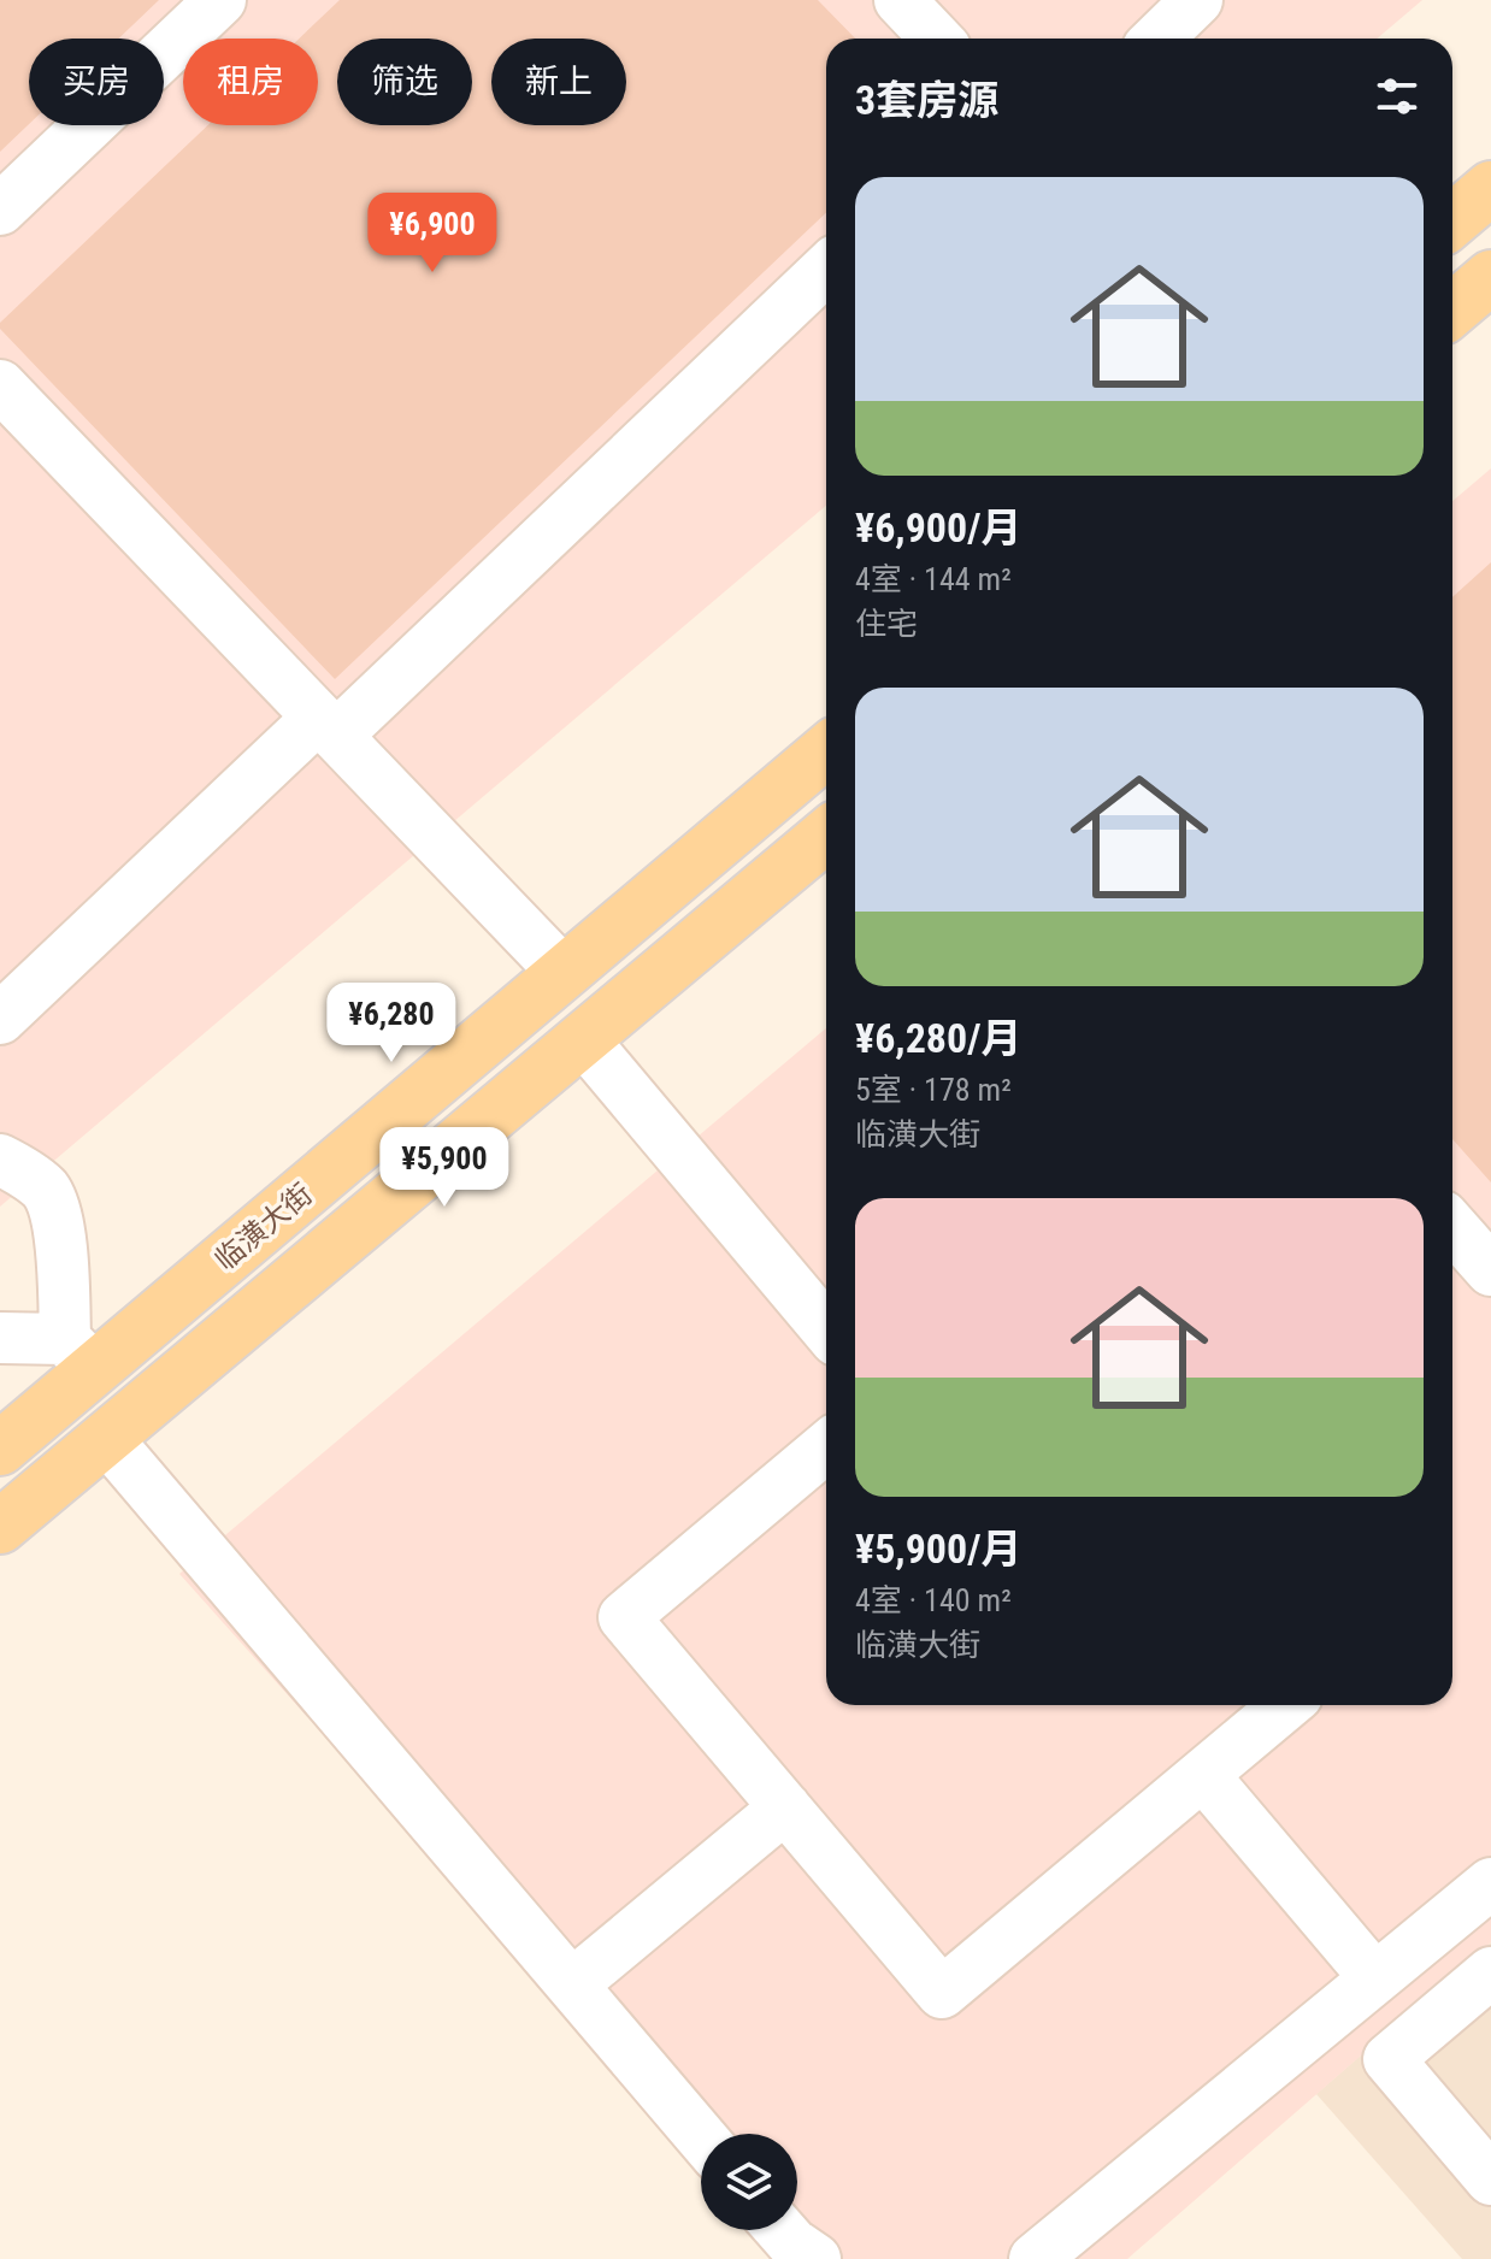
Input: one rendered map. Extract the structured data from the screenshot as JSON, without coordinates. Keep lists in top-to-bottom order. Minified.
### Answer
{"streets":{"main road":["临潢大街"]},"page":{"chip":["买房","租房","筛选","新上"],"heading":"3套房源","list":[{"name":"¥6,900/月","note":"4室 · 144 m² · 住宅"},{"name":"¥6,280/月","note":"5室 · 178 m² · 临潢大街"},{"name":"¥5,900/月","note":"4室 · 140 m² · 临潢大街"}],"price":["¥6,900","¥6,280","¥5,900"]}}
